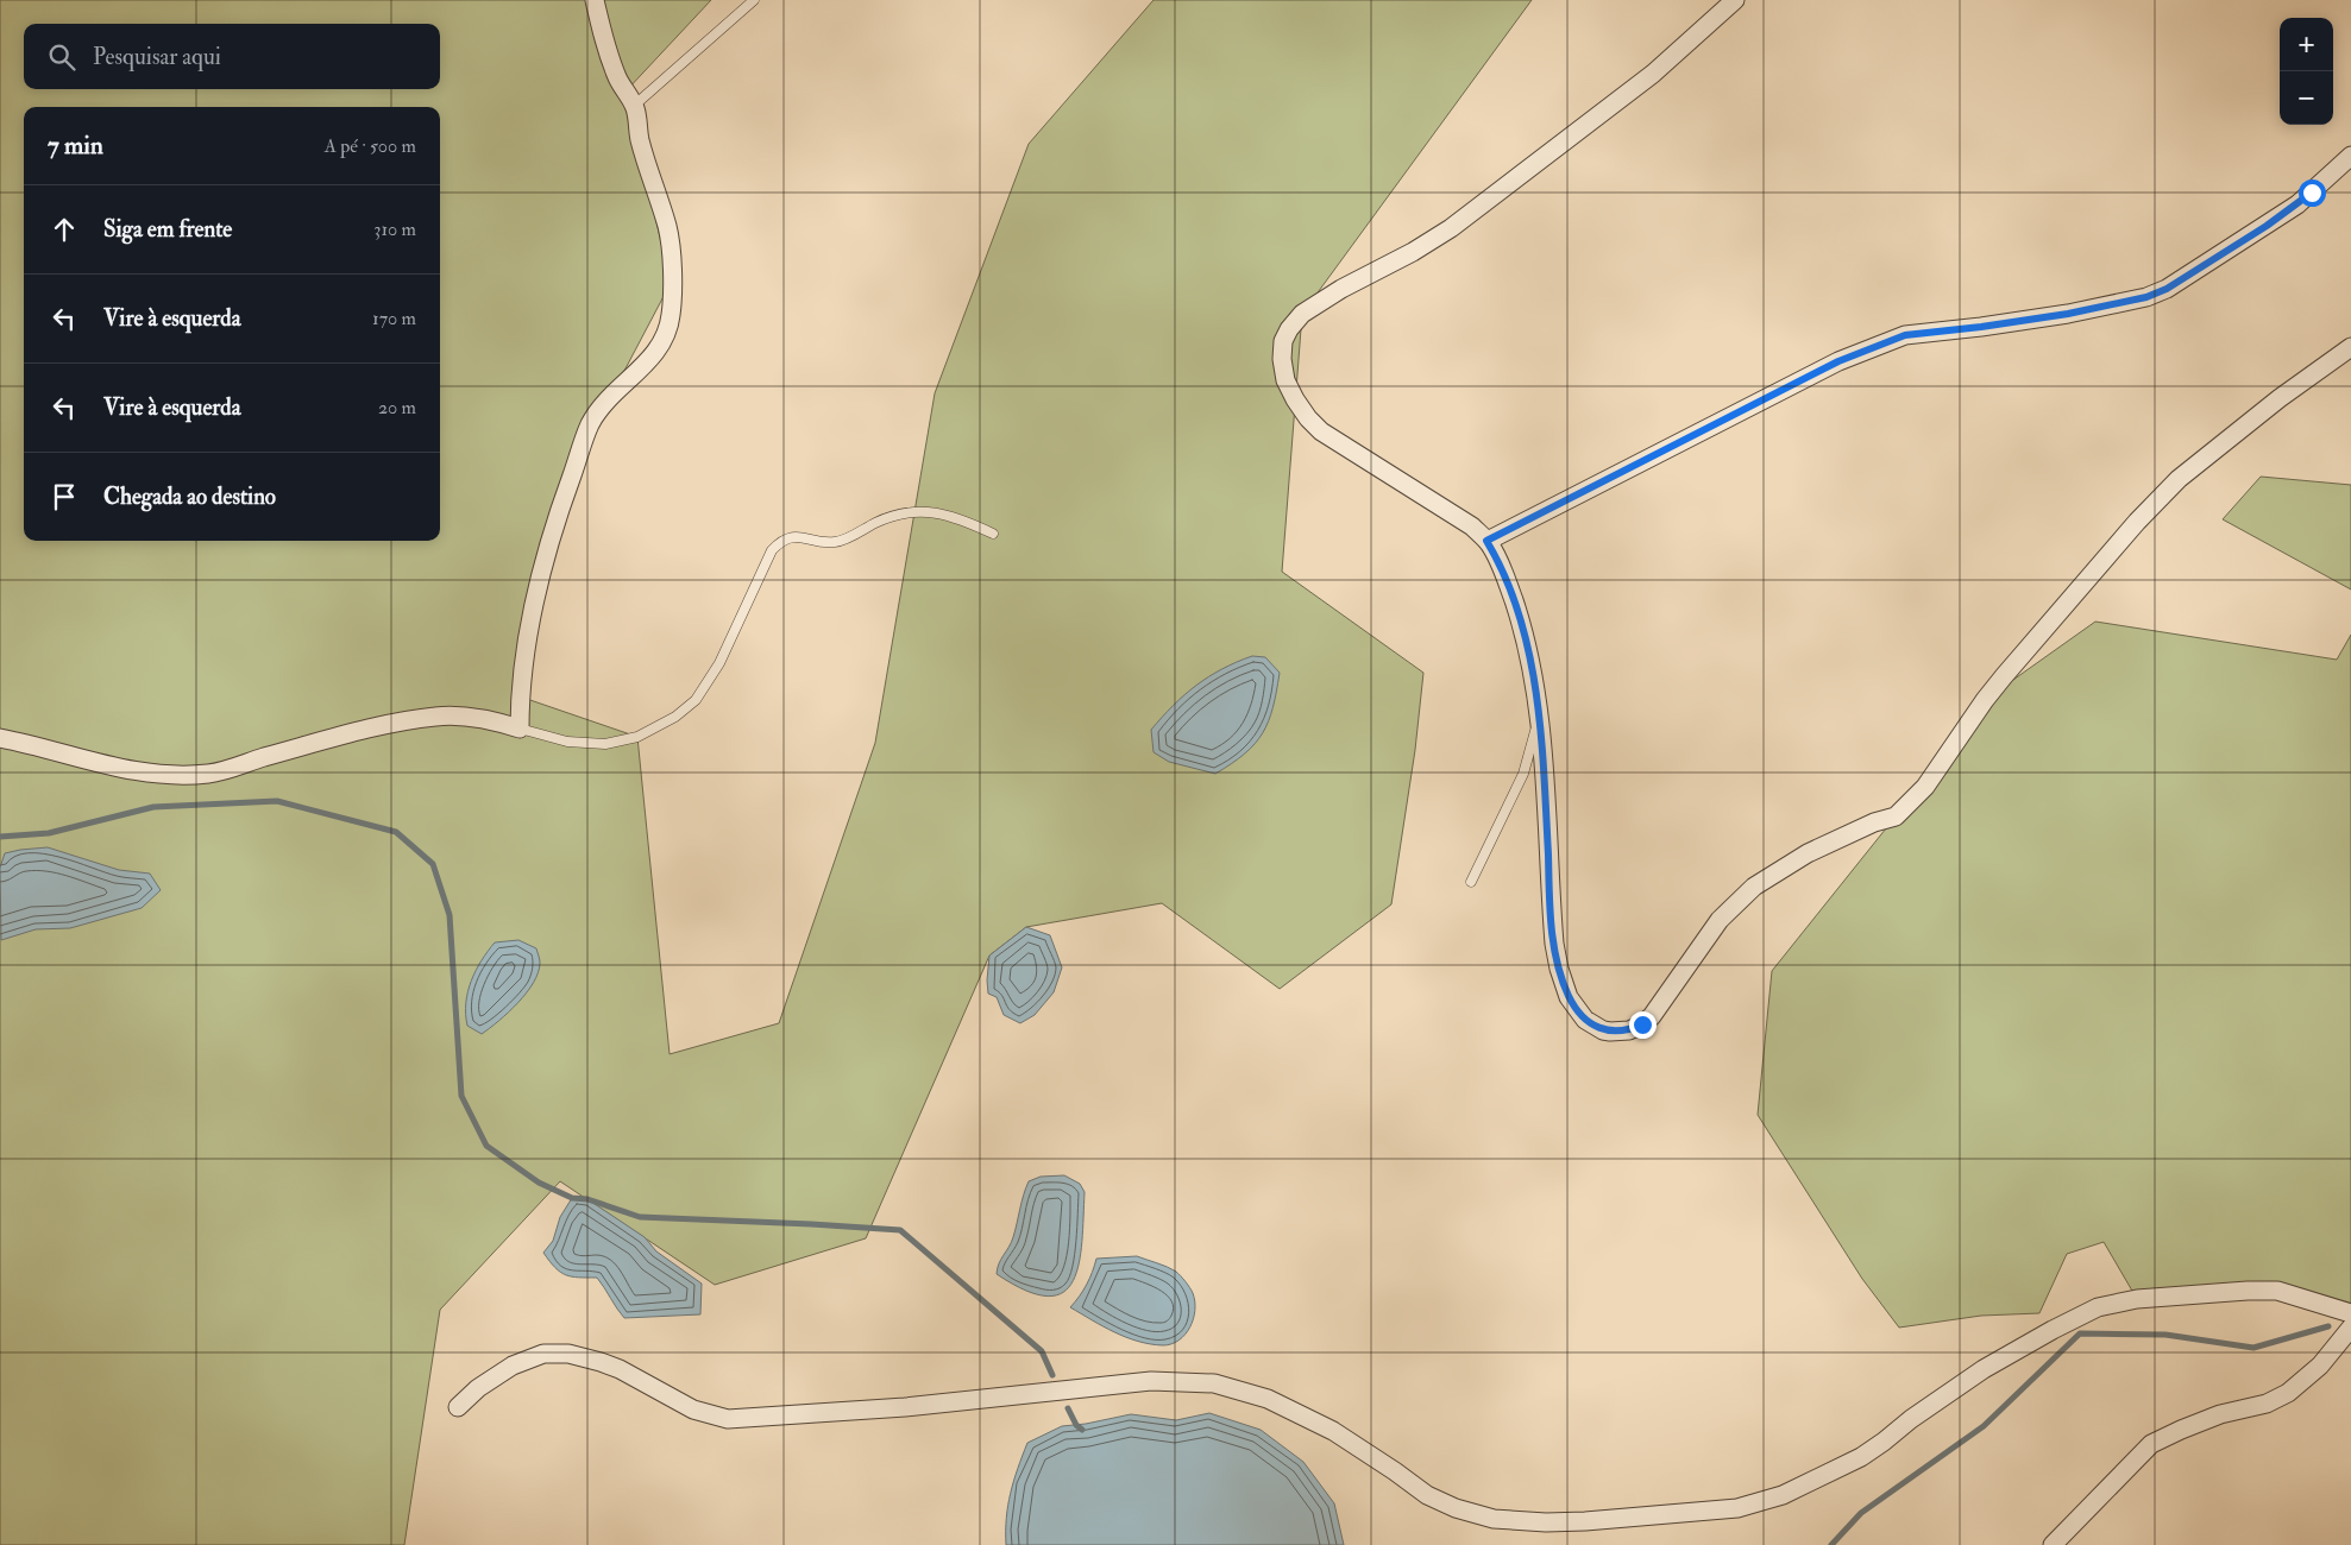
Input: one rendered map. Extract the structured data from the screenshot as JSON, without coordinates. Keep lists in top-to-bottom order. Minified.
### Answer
{"page":{"map_buttons":["+","−"],"search":"Pesquisar aqui","heading":["7 min","A pé · 500 m"],"list":[["Siga em frente","310 m"],["Vire à esquerda","170 m"],["Vire à esquerda","20 m"],"Chegada ao destino"]}}
